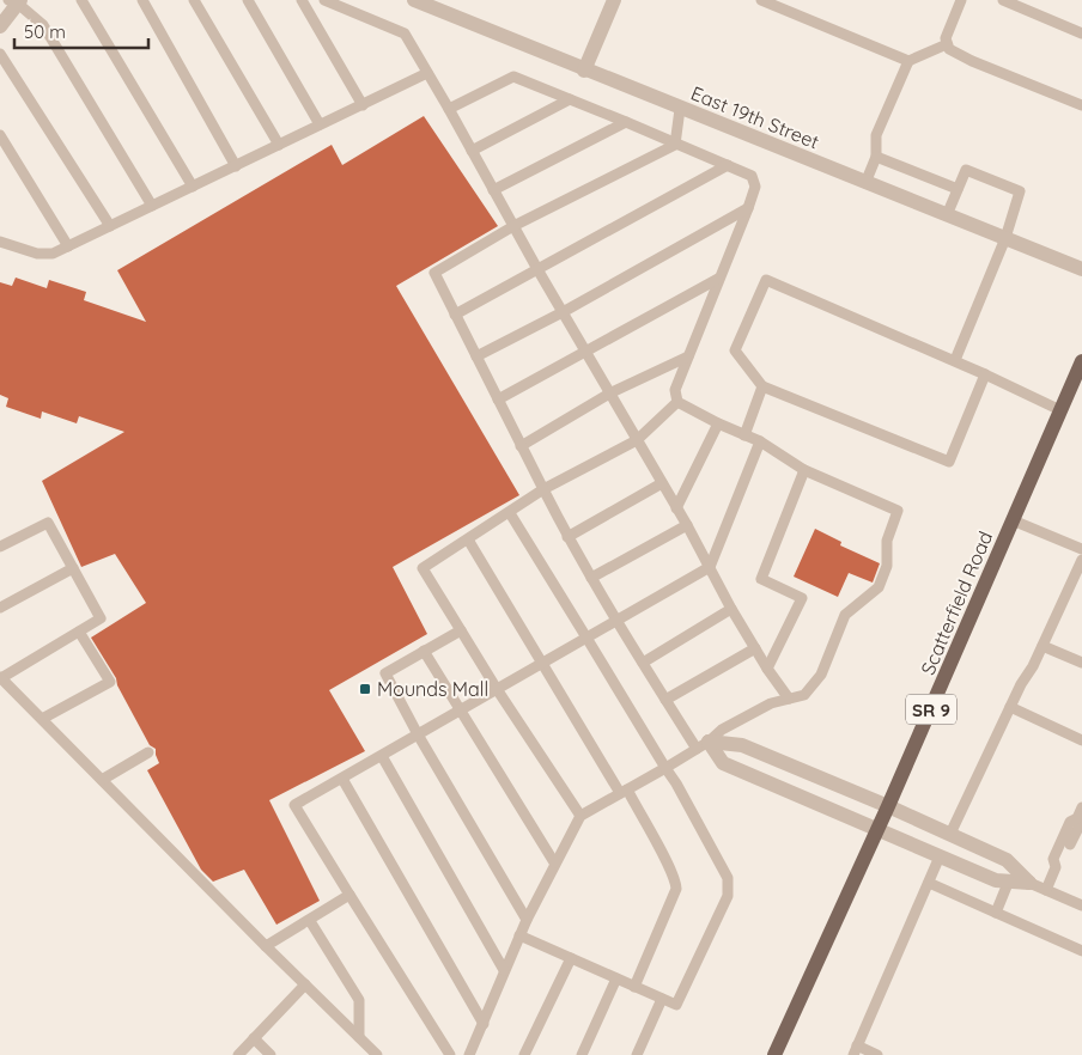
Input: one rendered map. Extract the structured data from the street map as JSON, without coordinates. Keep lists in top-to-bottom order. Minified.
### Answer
{"streets":{"main road":["Scatterfield Road","SR 9"],"street":["East 19th Street"]},"places":{"transit":["Mounds Mall"]},"scale_bar":"50 m"}
